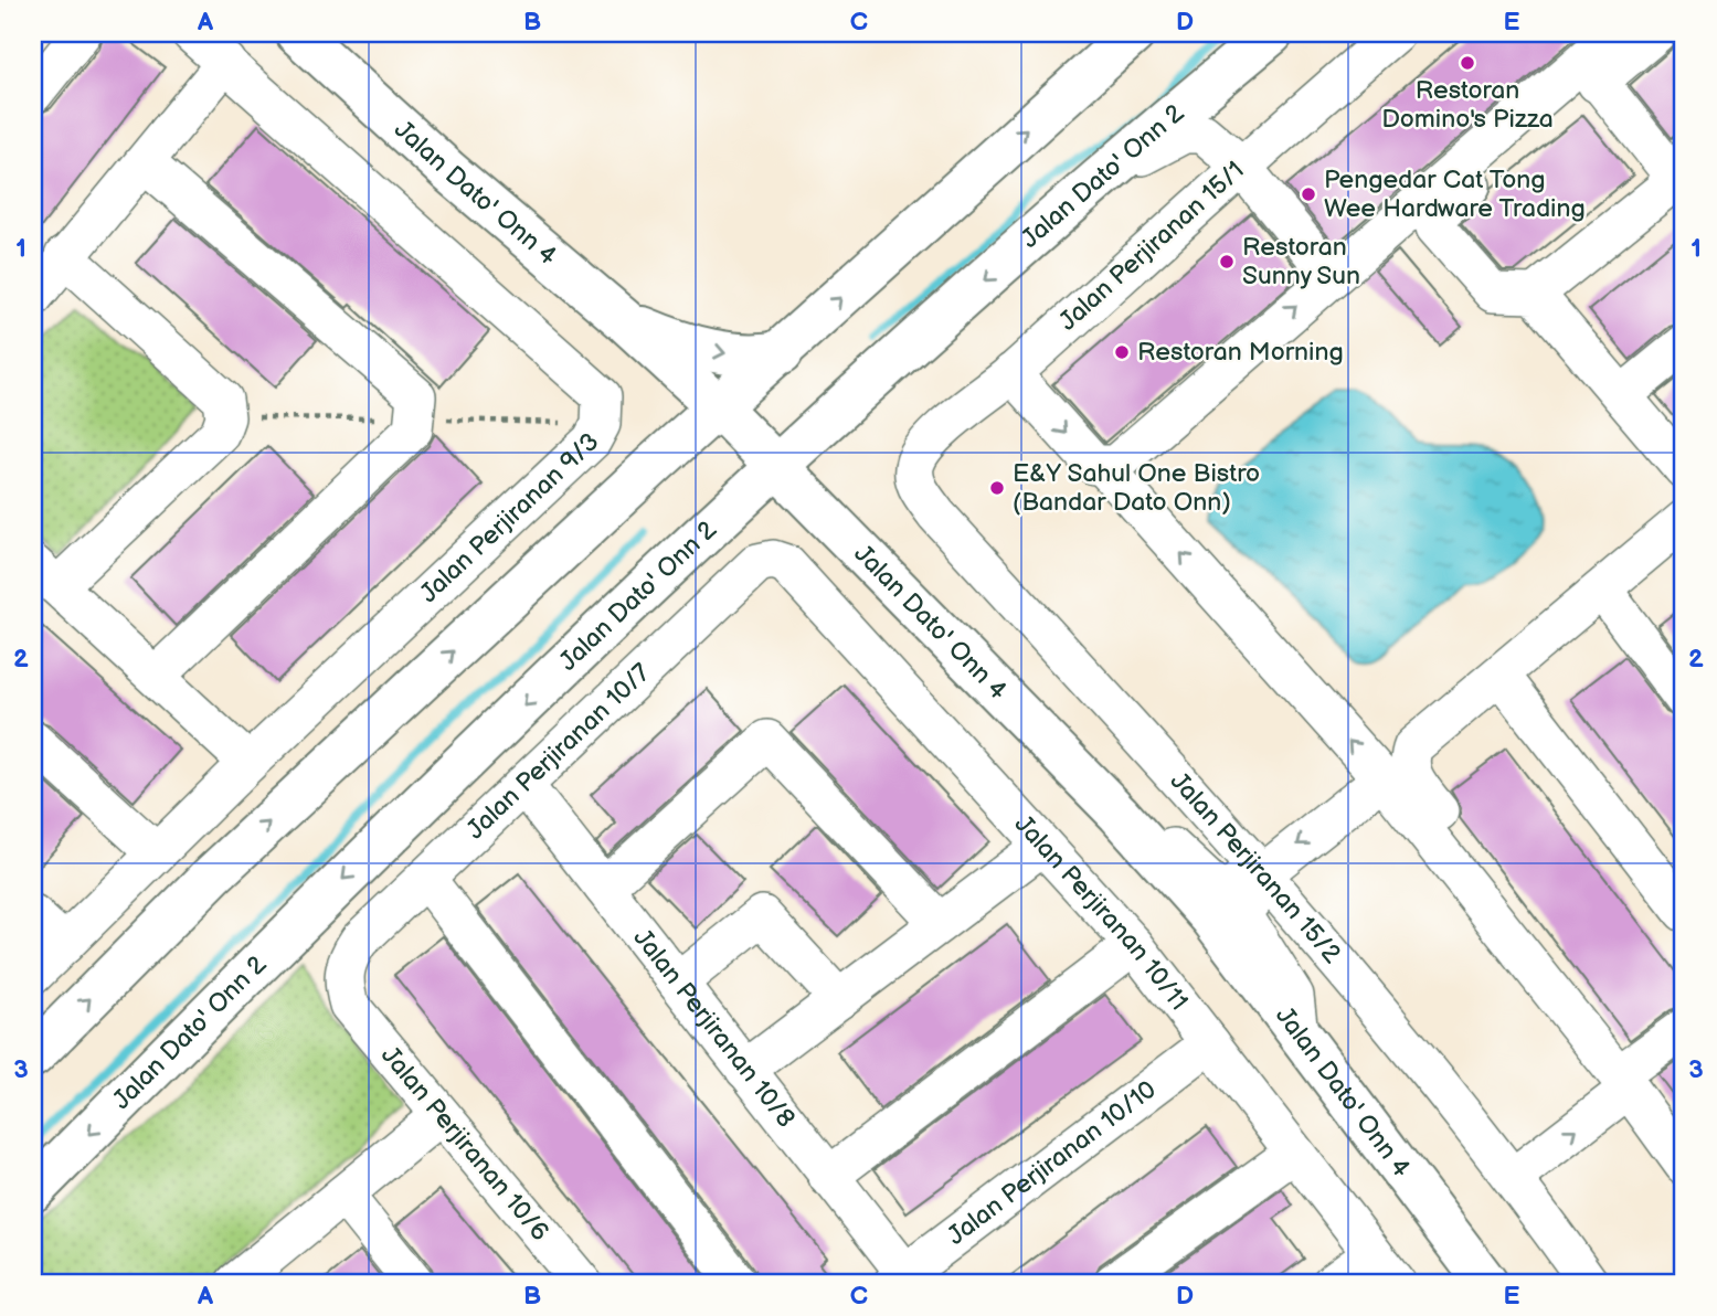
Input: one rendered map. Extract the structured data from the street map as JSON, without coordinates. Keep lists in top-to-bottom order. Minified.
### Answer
{"streets":{"main road":["Jalan Dato' Onn 2","Jalan Dato' Onn 4"],"street":["Jalan Perjiranan 15/1","Jalan Perjiranan 9/3","Jalan Perjiranan 10/7","Jalan Perjiranan 15/2","Jalan Perjiranan 10/11","Jalan Perjiranan 10/8","Jalan Perjiranan 10/6","Jalan Perjiranan 10/10"]},"crossings":[["Jalan Dato' Onn 2","Jalan Dato' Onn 4"],["Jalan Perjiranan 15/1","Jalan Perjiranan 15/2"],["Jalan Perjiranan 10/7","Jalan Perjiranan 10/11"],["Jalan Perjiranan 10/7","Jalan Perjiranan 10/8"],["Jalan Perjiranan 10/7","Jalan Perjiranan 10/6"],["Jalan Perjiranan 10/11","Jalan Perjiranan 10/10"],["Jalan Perjiranan 10/8","Jalan Perjiranan 10/10"]],"places":["Restoran Domino's Pizza","Pengedar Cat Tong Wee Hardware Trading","Restoran Sunny Sun","Restoran Morning","E&Y Sahul One Bistro (Bandar Dato Onn)"],"grid":{"columns":["A","B","C","D","E"],"rows":["1","2","3"]}}
